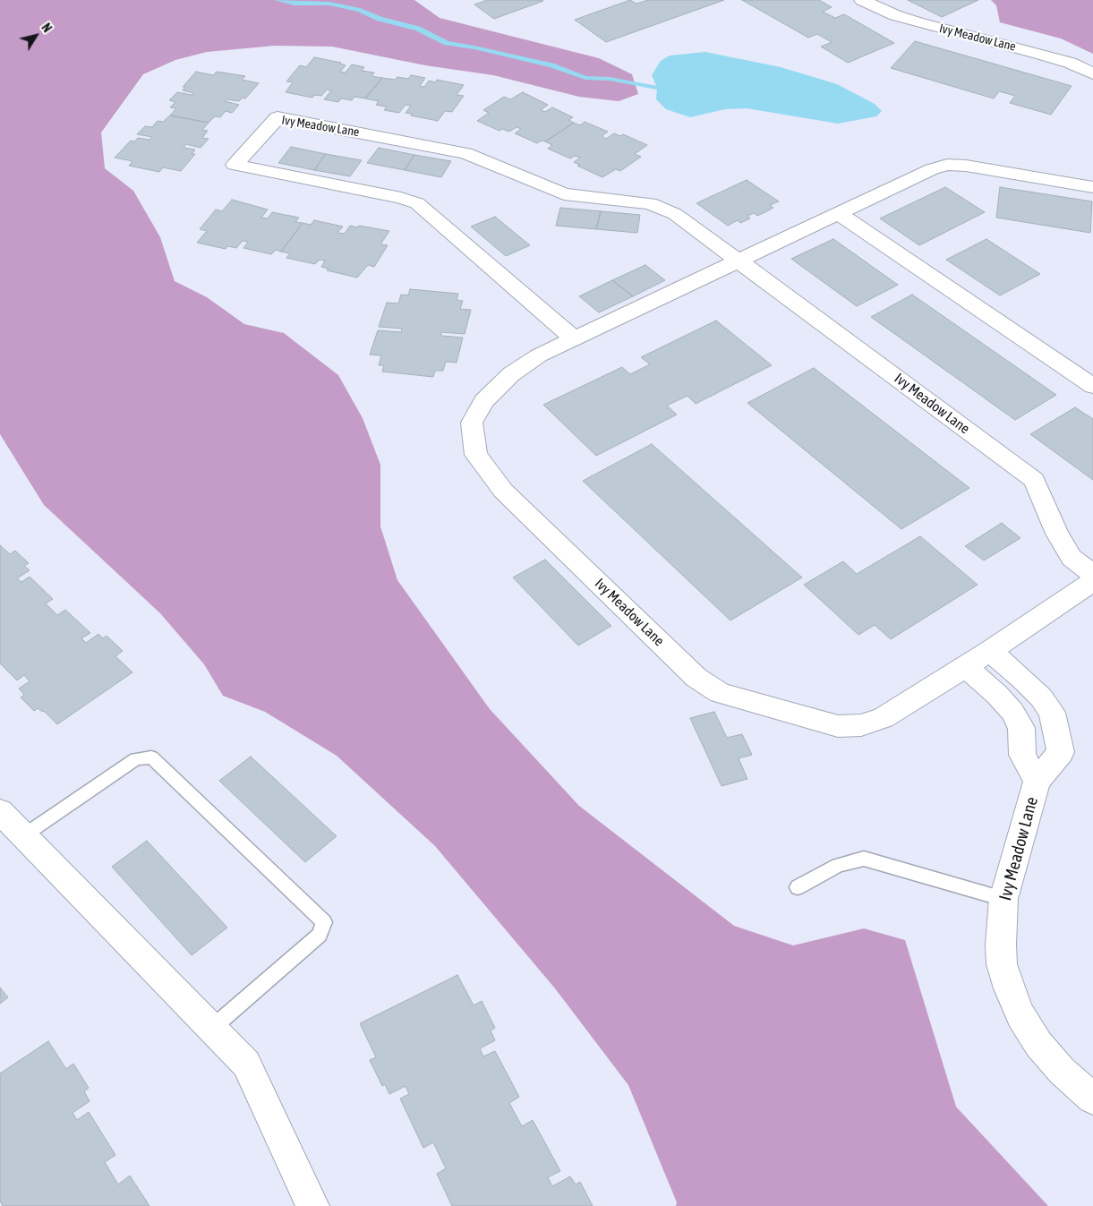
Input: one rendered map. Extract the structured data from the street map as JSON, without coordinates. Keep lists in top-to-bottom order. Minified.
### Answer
{"streets":{"street":["Ivy Meadow Lane"]},"north":"top right"}
